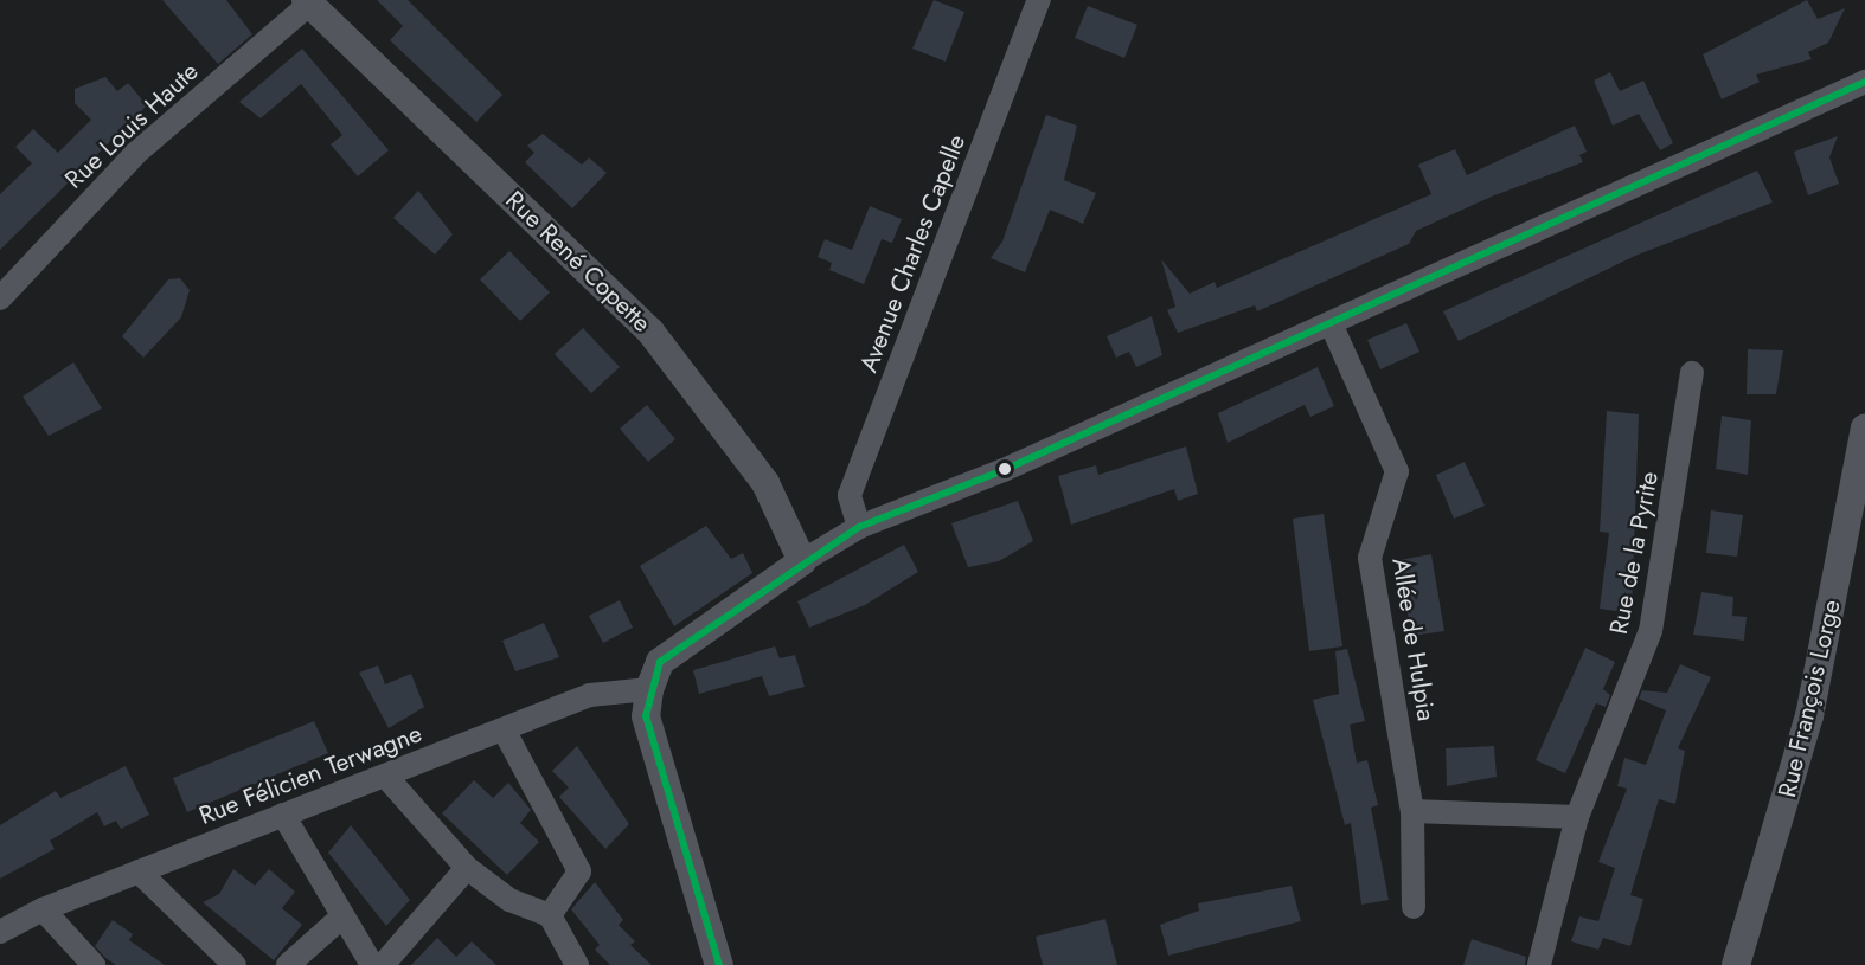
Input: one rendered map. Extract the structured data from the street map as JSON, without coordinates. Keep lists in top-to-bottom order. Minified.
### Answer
{"streets":{"street":["Rue Louis Haute","Avenue Charles Capelle","Rue René Copette","Rue de la Pyrite","Allée de Hulpia","Rue François Lorge","Rue Félicien Terwagne"]},"crossings":[["Rue Louis Haute","Rue René Copette"]]}
